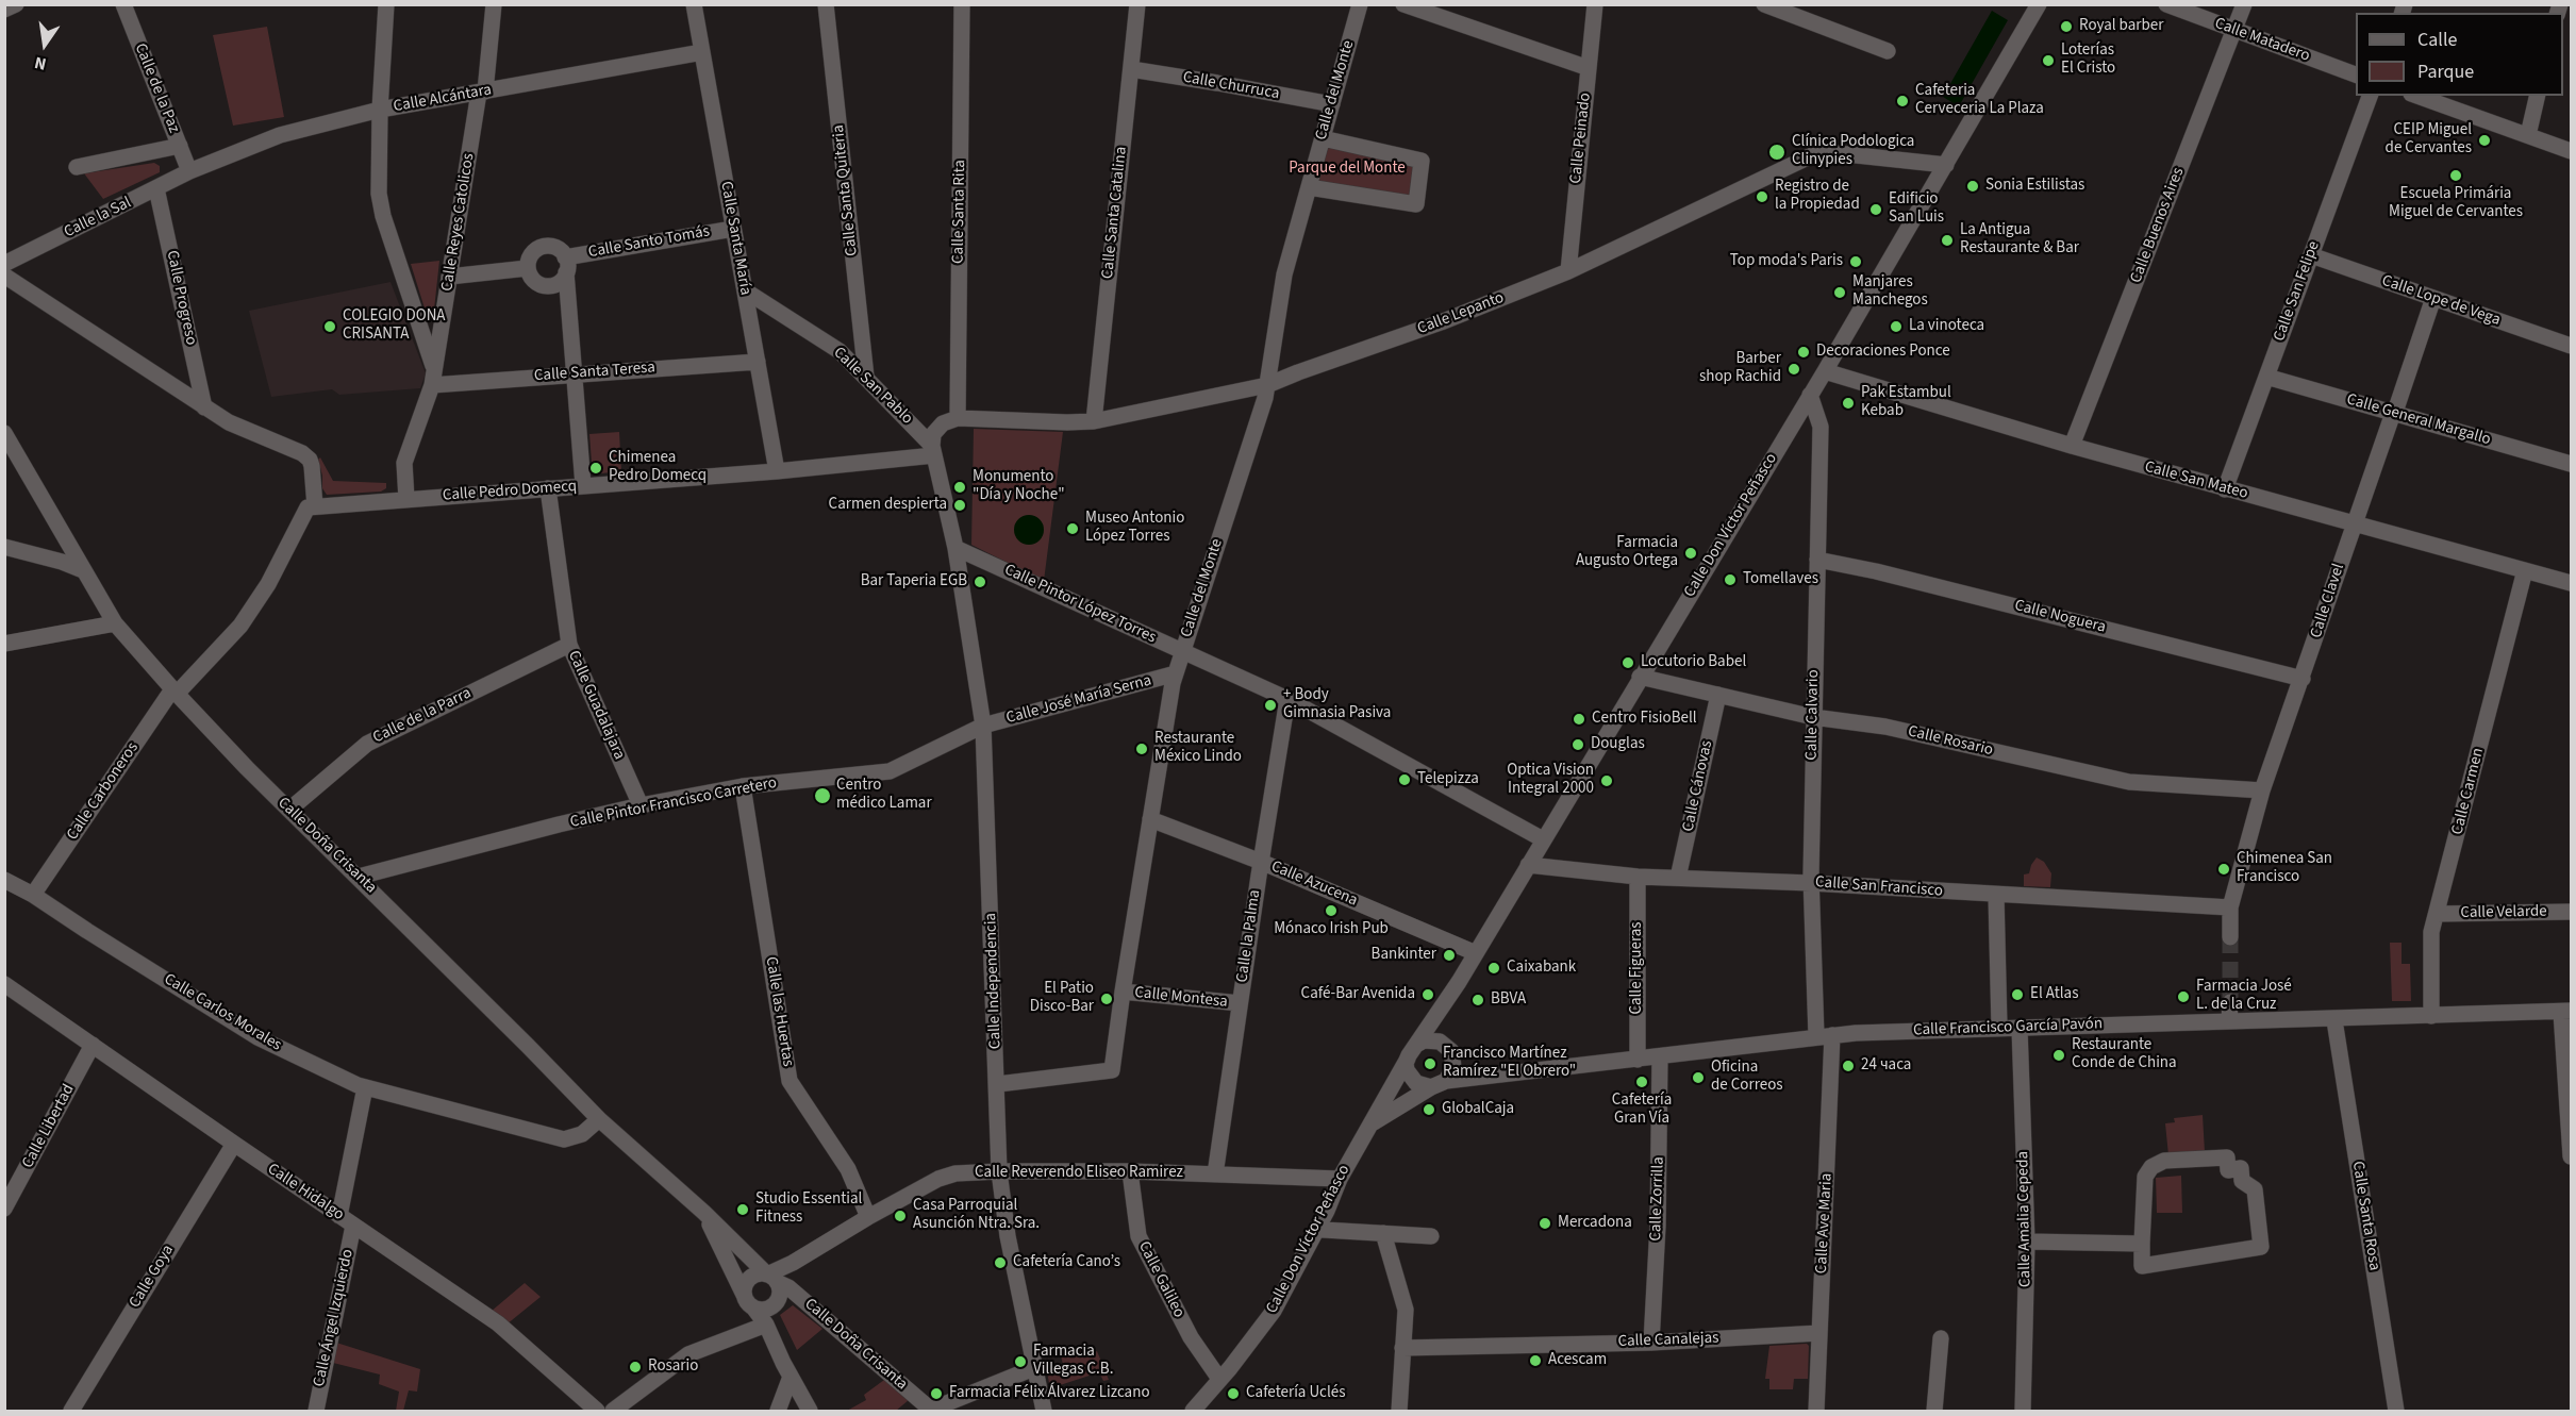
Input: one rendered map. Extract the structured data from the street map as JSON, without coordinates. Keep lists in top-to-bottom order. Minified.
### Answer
{"streets":{"street":["Calle Matadero","Calle Churruca","Calle de la Paz","Calle del Monte","Calle Alcántara","Calle Peinado","Calle Santa Quiteria","Calle Santa Rita","Calle Santa Catalina","Calle la Sal","Calle Reyes Catolicos","Calle Buenos Aires","Calle Santa María","Calle Santo Tomás","Calle San Felipe","Calle Progreso","Calle Lope de Vega","Calle Lepanto","Calle Santa Teresa","Calle San Pablo","Calle General Margallo","Calle San Mateo","Calle Pedro Domecq","Calle Don Víctor Peñasco","Calle Clavel","Calle Pintor López Torres","Calle Noguera","Calle José María Serna","Calle Guadalajara","Calle Calvario","Calle de la Parra","Calle Rosario","Calle Cánovas","Calle Carboneros","Calle Carmen","Calle Pintor Francisco Carretero","Calle Doña Crisanta","Calle Azucena","Calle San Francisco","Calle Velarde","Calle la Palma","Calle Figueras","Calle Independencia","Calle Montesa","Calle las Huertas","Calle Carlos Morales","Calle Francisco García Pavón","Calle Libertad","Calle Reverendo Eliseo Ramirez","Calle Hidalgo","Calle Zorrilla","Calle Santa Rosa","Calle Amalia Cepeda","Calle Ave Maria","Calle Goya","Calle Galileo","Calle Ángel Izquierdo","Calle Canalejas"]},"crossings":[["Calle Matadero","Calle Buenos Aires"],["Calle Churruca","Calle del Monte"],["Calle Churruca","Calle Santa Catalina"],["Calle de la Paz","Calle Alcántara"],["Calle de la Paz","Calle la Sal"],["Calle del Monte","Calle Lepanto"],["Calle del Monte","Calle Pintor López Torres"],["Calle del Monte","Calle José María Serna"],["Calle del Monte","Calle Azucena"],["Calle del Monte","Calle Independencia"],["Calle del Monte","Calle Montesa"],["Calle Alcántara","Calle la Sal"],["Calle Alcántara","Calle Reyes Catolicos"],["Calle Alcántara","Calle Santa María"],["Calle Peinado","Calle Lepanto"],["Calle Santa Quiteria","Calle San Pablo"],["Calle Santa Rita","Calle Lepanto"],["Calle Santa Catalina","Calle Lepanto"],["Calle la Sal","Calle Progreso"],["Calle Reyes Catolicos","Calle Santa Teresa"],["Calle Reyes Catolicos","Calle Pedro Domecq"],["Calle Buenos Aires","Calle San Mateo"],["Calle Santa María","Calle Santo Tomás"],["Calle Santa María","Calle Santa Teresa"],["Calle Santa María","Calle San Pablo"],["Calle Santa María","Calle Pedro Domecq"],["Calle San Felipe","Calle Lope de Vega"],["Calle San Felipe","Calle General Margallo"],["Calle San Felipe","Calle San Mateo"],["Calle Lope de Vega","Calle Clavel"],["Calle Lepanto","Calle Don Víctor Peñasco"],["Calle San Pablo","Calle Pedro Domecq"],["Calle San Pablo","Calle Independencia"],["Calle General Margallo","Calle Clavel"],["Calle San Mateo","Calle Don Víctor Peñasco"],["Calle San Mateo","Calle Clavel"],["Calle San Mateo","Calle Carmen"],["Calle Pedro Domecq","Calle Guadalajara"],["Calle Pedro Domecq","Calle Carboneros"],["Calle Pedro Domecq","Calle Independencia"],["Calle Don Víctor Peñasco","Calle Pintor López Torres"],["Calle Don Víctor Peñasco","Calle Calvario"],["Calle Don Víctor Peñasco","Calle Rosario"],["Calle Don Víctor Peñasco","Calle Azucena"],["Calle Don Víctor Peñasco","Calle San Francisco"],["Calle Don Víctor Peñasco","Calle Reverendo Eliseo Ramirez"],["Calle Don Víctor Peñasco","Calle Galileo"],["Calle Clavel","Calle Noguera"],["Calle Clavel","Calle Rosario"],["Calle Clavel","Calle San Francisco"],["Calle Pintor López Torres","Calle la Palma"],["Calle Pintor López Torres","Calle Independencia"],["Calle Noguera","Calle Calvario"],["Calle José María Serna","Calle Pintor Francisco Carretero"],["Calle José María Serna","Calle Independencia"],["Calle Guadalajara","Calle de la Parra"],["Calle Guadalajara","Calle Pintor Francisco Carretero"],["Calle Calvario","Calle Rosario"],["Calle Calvario","Calle San Francisco"],["Calle Calvario","Calle Francisco García Pavón"],["Calle Calvario","Calle Ave Maria"],["Calle de la Parra","Calle Doña Crisanta"],["Calle Rosario","Calle Cánovas"],["Calle Cánovas","Calle San Francisco"],["Calle Carboneros","Calle Doña Crisanta"],["Calle Carboneros","Calle Carlos Morales"],["Calle Carmen","Calle Velarde"],["Calle Carmen","Calle Francisco García Pavón"],["Calle Pintor Francisco Carretero","Calle Doña Crisanta"],["Calle Pintor Francisco Carretero","Calle Independencia"],["Calle Pintor Francisco Carretero","Calle las Huertas"],["Calle Doña Crisanta","Calle Carlos Morales"],["Calle Doña Crisanta","Calle Reverendo Eliseo Ramirez"],["Calle Azucena","Calle la Palma"],["Calle San Francisco","Calle Figueras"],["Calle la Palma","Calle Montesa"],["Calle la Palma","Calle Reverendo Eliseo Ramirez"],["Calle Figueras","Calle Francisco García Pavón"],["Calle Independencia","Calle Reverendo Eliseo Ramirez"],["Calle las Huertas","Calle Reverendo Eliseo Ramirez"],["Calle Francisco García Pavón","Calle Zorrilla"],["Calle Francisco García Pavón","Calle Santa Rosa"],["Calle Francisco García Pavón","Calle Amalia Cepeda"],["Calle Francisco García Pavón","Calle Ave Maria"],["Calle Libertad","Calle Hidalgo"],["Calle Reverendo Eliseo Ramirez","Calle Galileo"],["Calle Hidalgo","Calle Goya"],["Calle Hidalgo","Calle Ángel Izquierdo"],["Calle Zorrilla","Calle Canalejas"],["Calle Ave Maria","Calle Canalejas"]],"parks":["Parque del Monte"],"places":["Royal barber","Loterías El Cristo","Cafeteria Cerveceria La Plaza","CEIP Miguel de Cervantes","Clínica Podologica Clinypies","Escuela Primária Miguel de Cervantes","Sonia Estilistas","Registro de la Propiedad","Edificio San Luis","La Antigua Restaurante & Bar","Top moda's Paris","Manjares Manchegos","COLEGIO DONA CRISANTA","La vinoteca","Decoraciones Ponce","Barber shop Rachid","Pak Estambul Kebab","Chimenea Pedro Domecq","Monumento \"Día y Noche\"","Carmen despierta","Museo Antonio López Torres","Farmacia Augusto Ortega","Tomellaves","Bar Taperia EGB","Locutorio Babel","+ Body Gimnasia Pasiva","Centro FisioBell","Douglas","Restaurante México Lindo","Telepizza","Optica Vision Integral 2000","Centro médico Lamar","Chimenea San Francisco","Mónaco Irish Pub","Bankinter","Caixabank","Café-Bar Avenida","El Atlas","Farmacia José L. de la Cruz","El Patio Disco-Bar","BBVA","Restaurante Conde de China","Francisco Martínez Ramírez \"El Obrero\"","24 часа","Oficina de Correos","Cafetería Gran Vía","GlobalCaja","Studio Essential Fitness","Casa Parroquial Asunción Ntra. Sra.","Mercadona","Cafetería Cano’s","Acescam","Farmacia Villegas C.B.","Rosario","Farmacia Félix Álvarez Lizcano","Cafetería Uclés"],"legend":["Calle","Parque"],"north":"bottom"}
